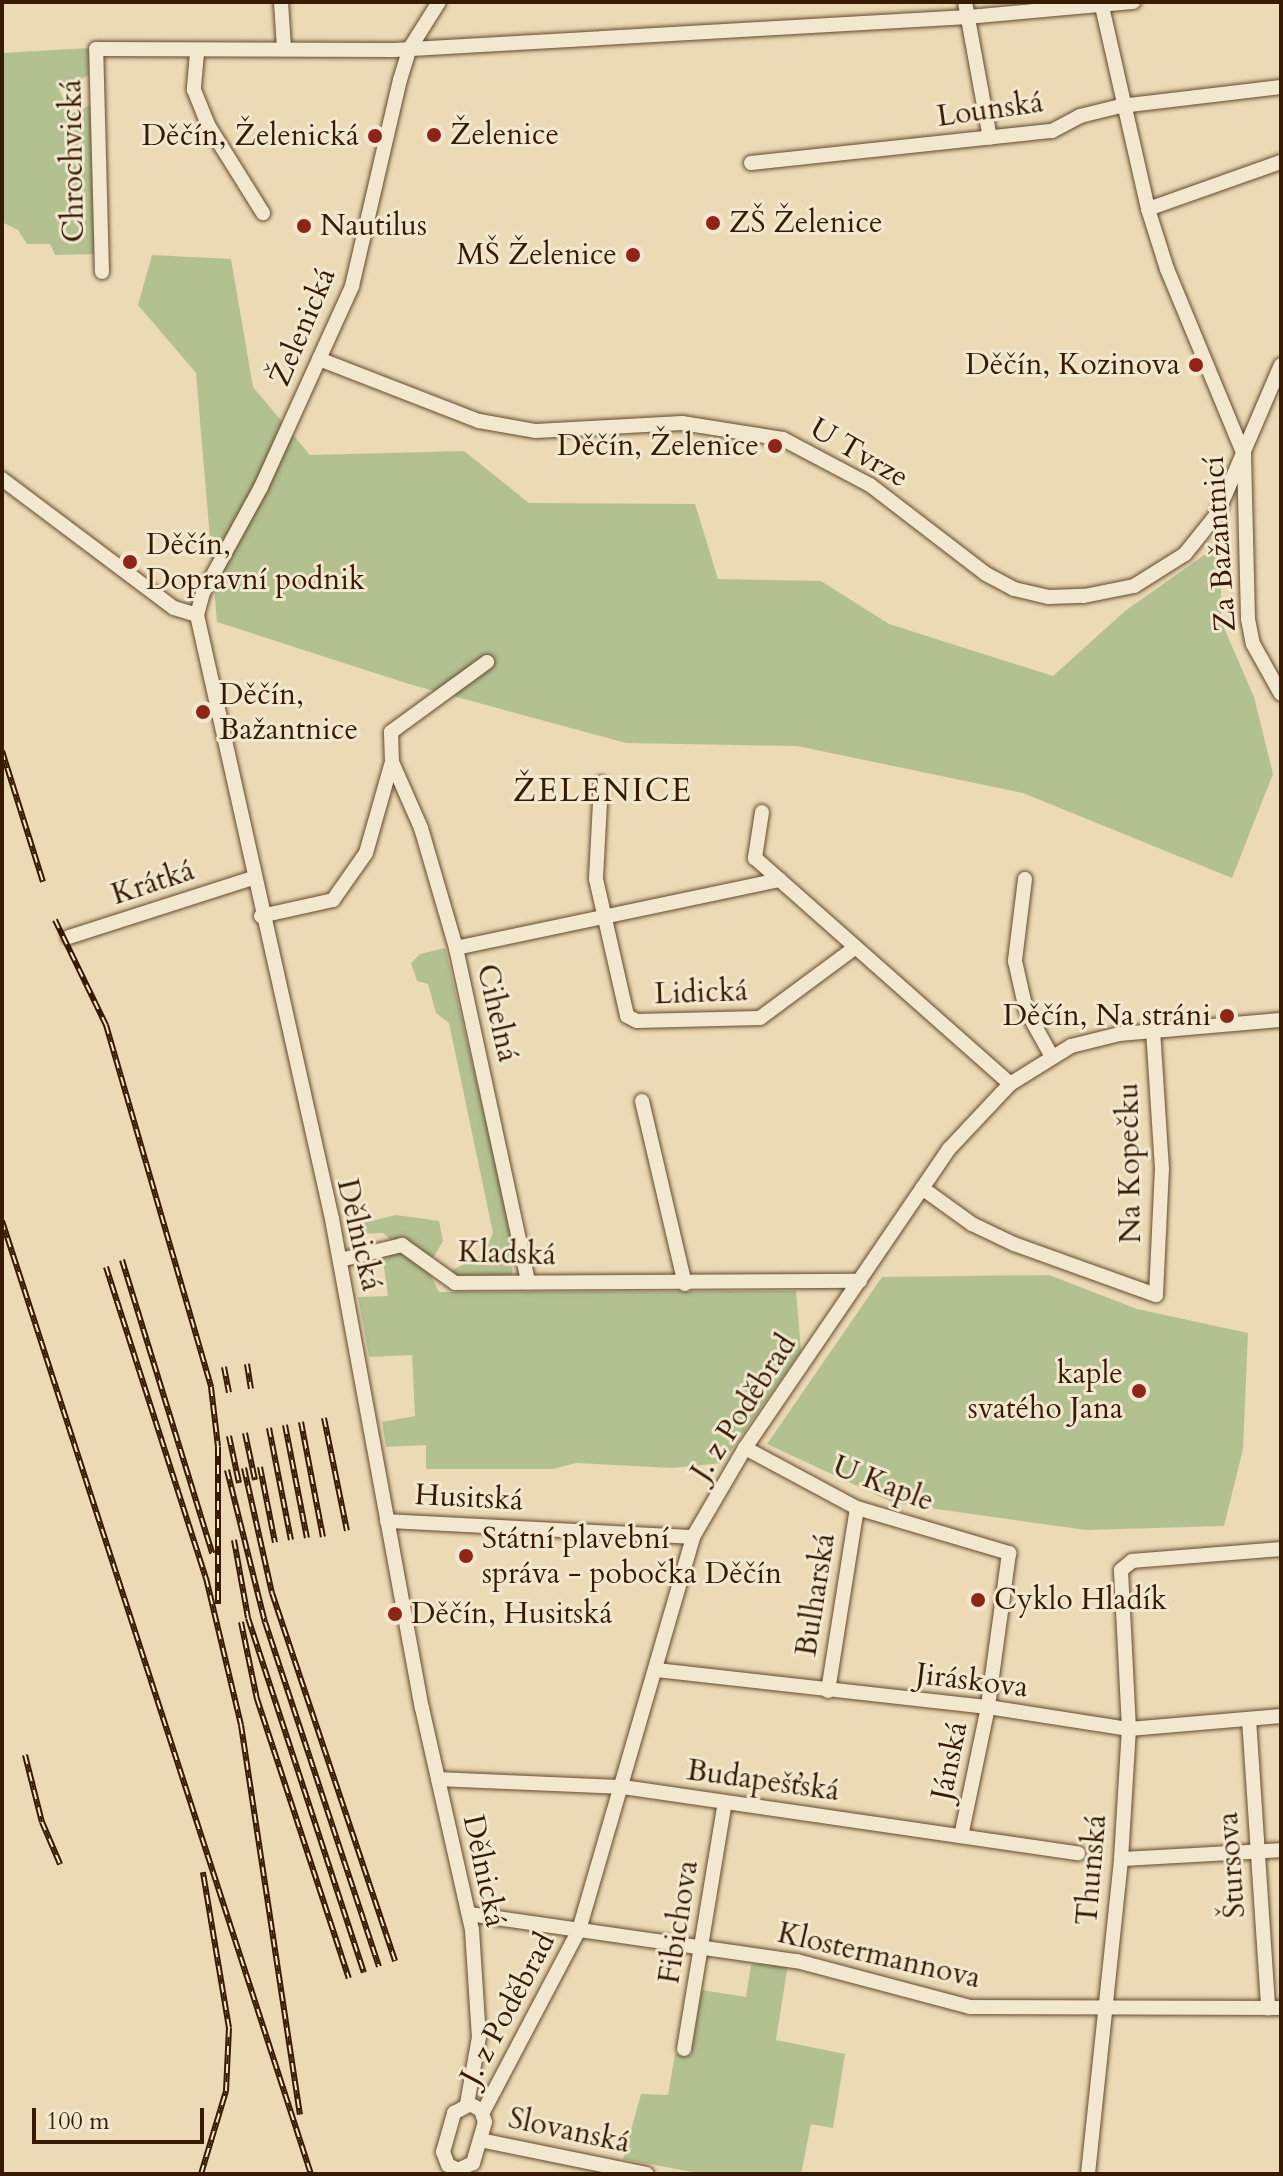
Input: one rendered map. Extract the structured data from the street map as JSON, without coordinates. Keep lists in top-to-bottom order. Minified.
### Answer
{"streets":{"street":["Lounská","Chrochvická","Želenická","U Tvrze","Za Bažantnicí","Krátká","Lidická","Cihelná","Na Kopečku","Dělnická","Kladská","J. z Poděbrad","U Kaple","Husitská","Bulharská","Jiráskova","Jánská","Budapešťská","Štursova","Thunská","Fibichova","Klostermannova","Slovanská"]},"crossings":[["Lounská","Za Bažantnicí"],["Želenická","U Tvrze"],["Želenická","Dělnická"],["U Tvrze","Za Bažantnicí"],["Krátká","Dělnická"],["Cihelná","Kladská"],["Na Kopečku","J. z Poděbrad"],["Dělnická","Kladská"],["Dělnická","Husitská"],["Dělnická","Budapešťská"],["Dělnická","Klostermannova"],["Kladská","J. z Poděbrad"],["J. z Poděbrad","U Kaple"],["J. z Poděbrad","Husitská"],["J. z Poděbrad","Jiráskova"],["J. z Poděbrad","Budapešťská"],["J. z Poděbrad","Klostermannova"],["U Kaple","Bulharská"],["U Kaple","Jánská"],["Bulharská","Jiráskova"],["Jiráskova","Jánská"],["Jiráskova","Štursova"],["Jiráskova","Thunská"],["Jánská","Budapešťská"],["Budapešťská","Fibichova"],["Štursova","Klostermannova"],["Thunská","Klostermannova"],["Fibichova","Klostermannova"]],"districts":["ŽELENICE"],"places":["Želenice","Děčín, Želenická","ZŠ Želenice","Nautilus","MŠ Želenice","Děčín, Kozinova","Děčín, Želenice","Děčín, Dopravní podnik","Děčín, Bažantnice","Děčín, Na stráni","kaple svatého Jana","Státní plavební správa - pobočka Děčín","Cyklo Hladík","Děčín, Husitská"],"scale_bar":"100 m"}
